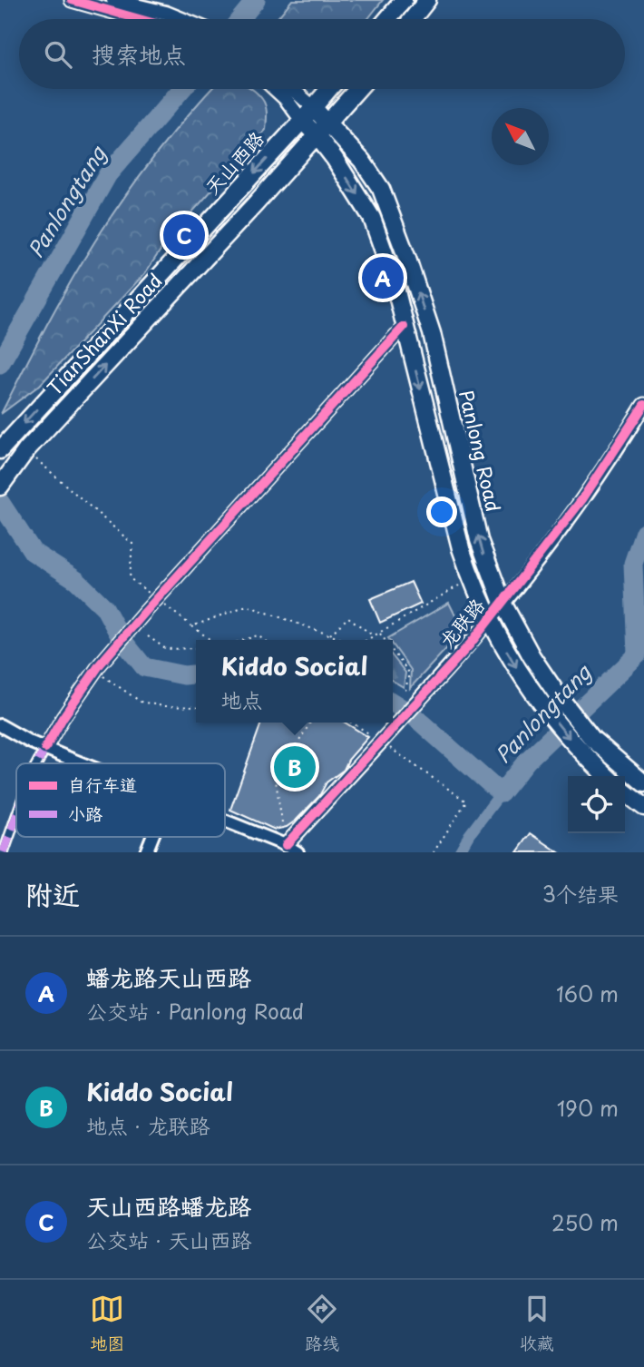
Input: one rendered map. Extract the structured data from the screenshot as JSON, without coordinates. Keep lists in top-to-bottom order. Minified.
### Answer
{"streets":{"main road":["天山西路","TianShanXi Road","Panlong Road"],"street":["龙联路"]},"crossings":[["天山西路","Panlong Road"],["TianShanXi Road","Panlong Road"],["Panlong Road","龙联路"]],"one_way":["天山西路","TianShanXi Road"],"water":["Panlongtang"],"legend":["自行车道","小路"],"north":"top left","page":{"search":"搜索地点","pins":["C","A","B"],"popup":["Kiddo Social","地点"],"heading":["附近","3个结果"],"list":[{"mark":"A","name":"蟠龙路天山西路","note":"公交站 · Panlong Road","value":"160 m"},{"mark":"B","name":"Kiddo Social","note":"地点 · 龙联路","value":"190 m"},{"mark":"C","name":"天山西路蟠龙路","note":"公交站 · 天山西路","value":"250 m"}],"nav":["地图","路线","收藏"]}}
